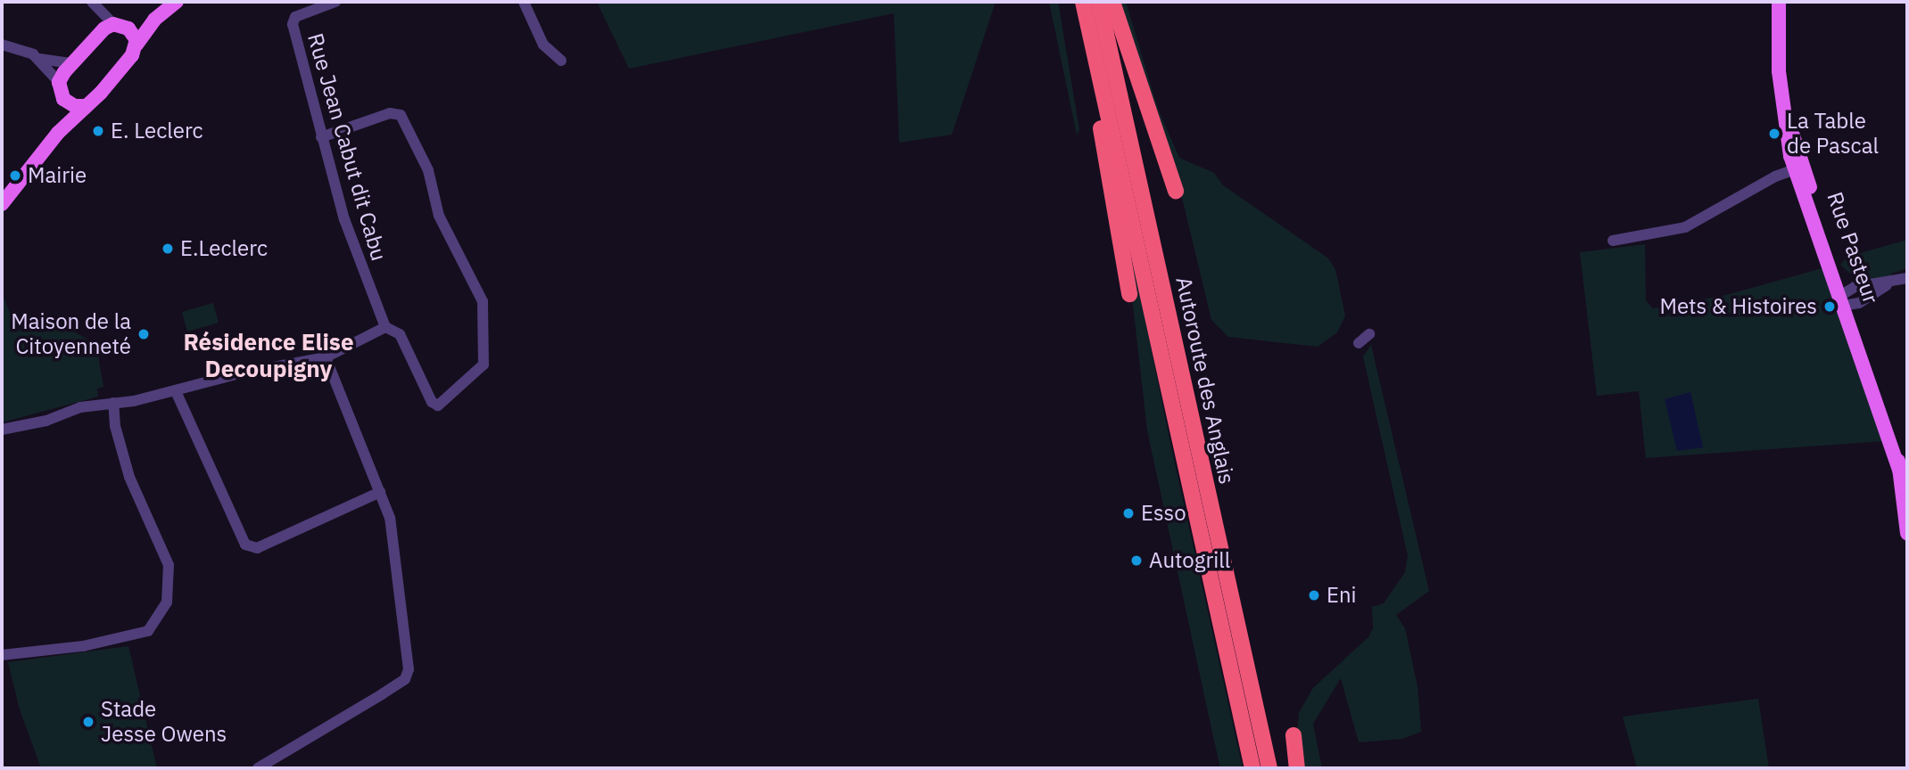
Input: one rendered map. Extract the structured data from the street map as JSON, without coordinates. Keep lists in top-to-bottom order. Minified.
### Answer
{"streets":{"highway":["Autoroute des Anglais"],"main road":["Rue Pasteur"],"street":["Rue Jean Cabut dit Cabu"]},"districts":["Résidence Elise Decoupigny"],"places":["E. Leclerc","La Table de Pascal","Mairie","E.Leclerc","Mets & Histoires","Maison de la Citoyenneté","Esso","Autogrill","Eni","Stade Jesse Owens"]}
